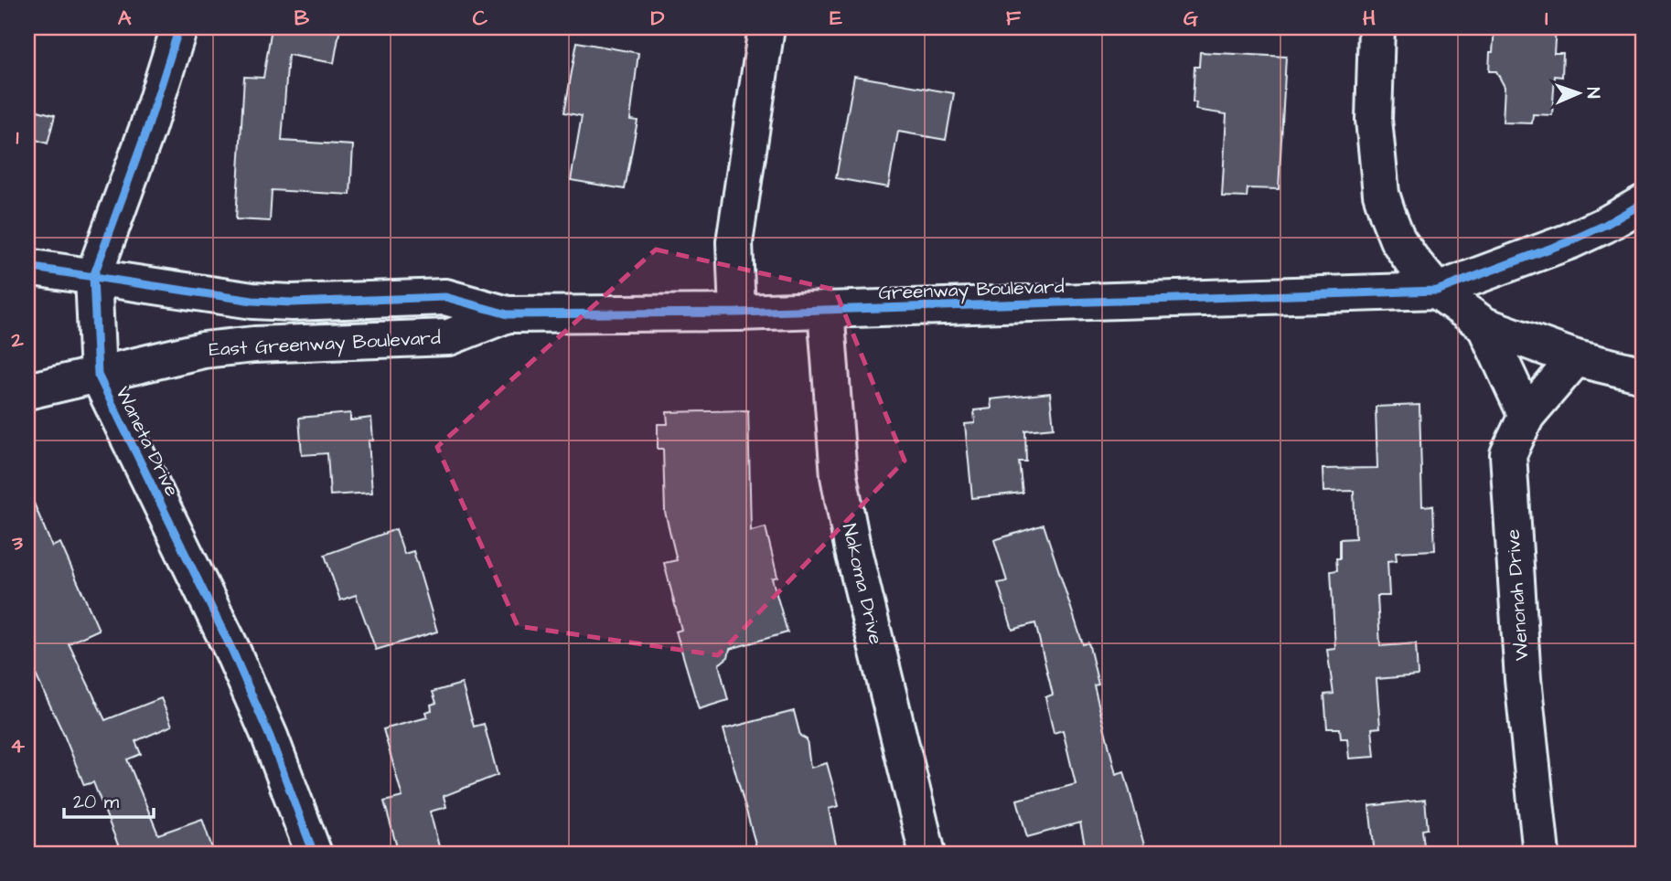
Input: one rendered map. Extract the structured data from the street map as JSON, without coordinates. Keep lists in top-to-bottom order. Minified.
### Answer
{"streets":{"street":["Greenway Boulevard","East Greenway Boulevard","Waneta Drive","Nakoma Drive","Wenonah Drive"]},"crossings":[["Greenway Boulevard","East Greenway Boulevard"],["Greenway Boulevard","Nakoma Drive"],["East Greenway Boulevard","Waneta Drive"]],"scale_bar":"20 m","north":"right","grid":{"columns":["A","B","C","D","E","F","G","H","I"],"rows":["1","2","3","4"]}}
